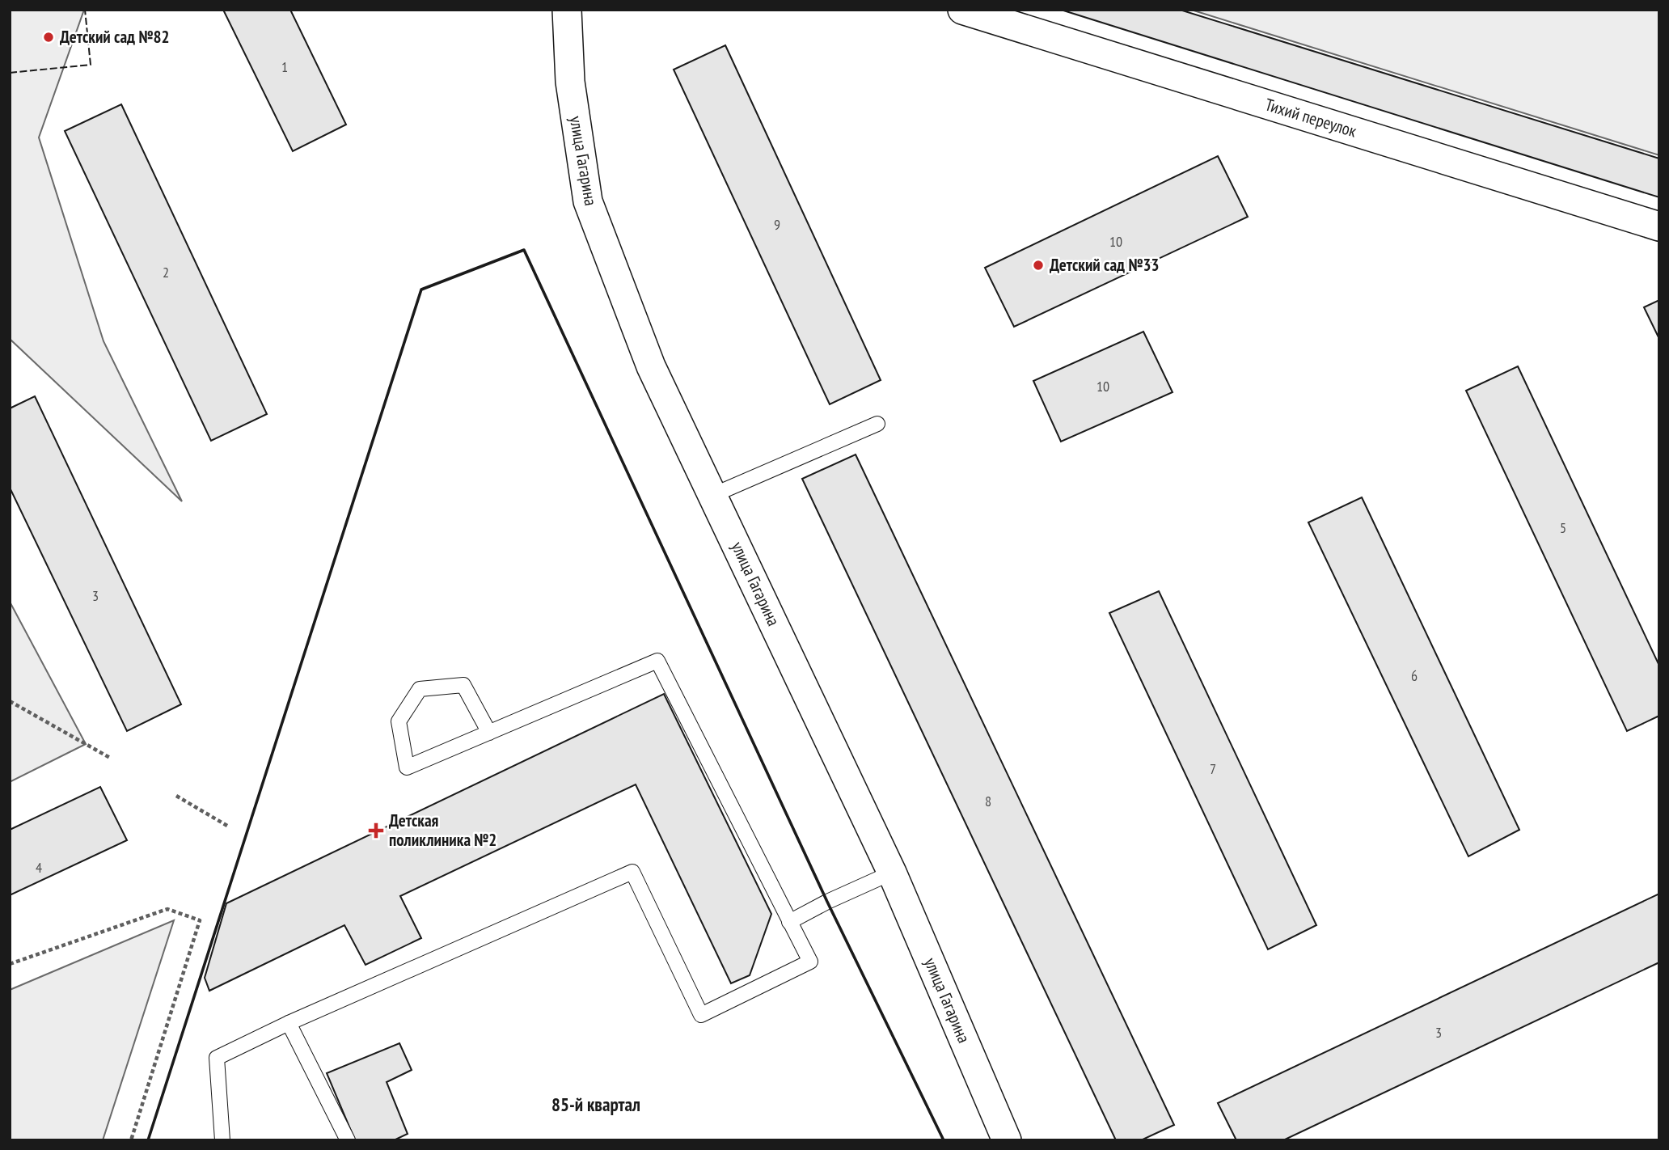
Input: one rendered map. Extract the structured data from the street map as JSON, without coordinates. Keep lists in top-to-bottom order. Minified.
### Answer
{"streets":{"street":["Тихий переулок","улица Гагарина"]},"districts":["85-й квартал"],"places":{"other":["Детский сад №82","Детский сад №33"],"health":["Детская поликлиника №2"]},"house_numbers":["1","9","10","2","10","5","3","6","7","8","4","3"]}
